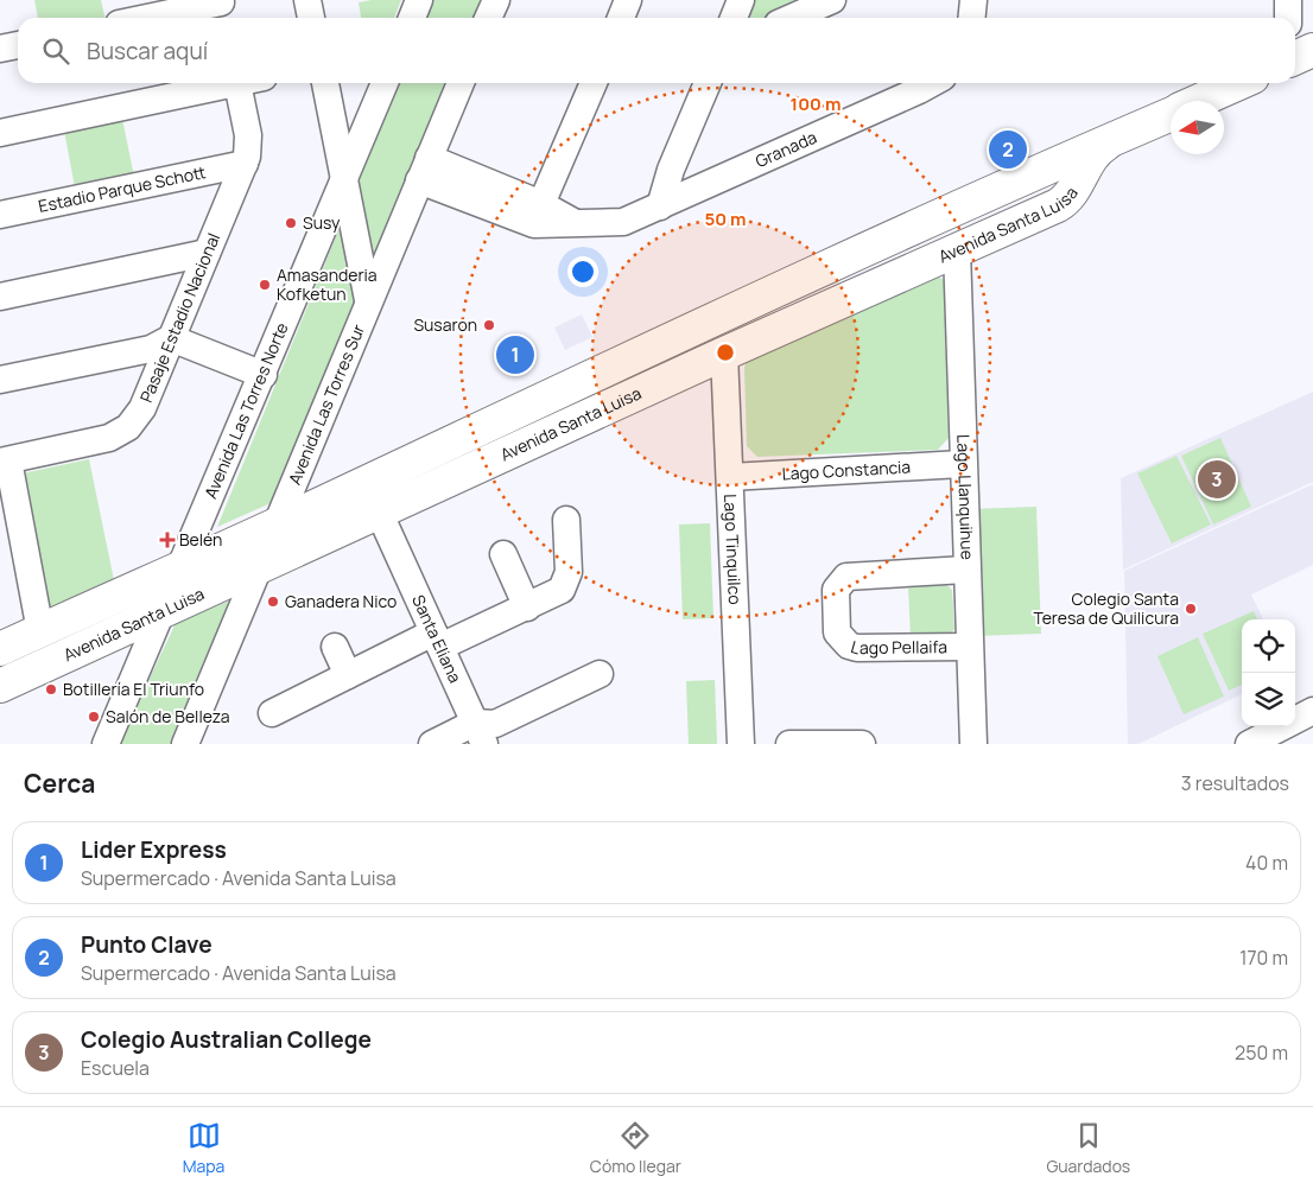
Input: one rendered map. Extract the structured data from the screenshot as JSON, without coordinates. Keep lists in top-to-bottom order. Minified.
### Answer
{"streets":{"main road":["Avenida Santa Luisa"],"street":["Granada","Estadio Parque Schott","Pasaje Estadio Nacional","Avenida Las Torres Sur","Avenida Las Torres Norte","Lago Constancia","Lago Llanquihue","Lago Tinquilco","Santa Eliana","Lago Pellaifa"]},"crossings":[["Granada","Avenida Las Torres Sur"],["Estadio Parque Schott","Pasaje Estadio Nacional"],["Avenida Santa Luisa","Avenida Las Torres Sur"],["Avenida Santa Luisa","Avenida Las Torres Norte"],["Avenida Santa Luisa","Lago Llanquihue"],["Avenida Santa Luisa","Lago Tinquilco"],["Avenida Santa Luisa","Santa Eliana"],["Lago Constancia","Lago Llanquihue"],["Lago Constancia","Lago Tinquilco"],["Lago Llanquihue","Lago Pellaifa"]],"places":{"other":["Susy","Amasanderia Kofketun","Susaron","Ganadera Nico","Colegio Santa Teresa de Quilicura","Botillería El Triunfo","Salón de Belleza"],"health":["Belén"]},"north":"left","page":{"search":"Buscar aquí","pins":["2","1","3"],"heading":["Cerca","3 resultados"],"list":[{"mark":"1","name":"Lider Express","note":"Supermercado · Avenida Santa Luisa","value":"40 m"},{"mark":"2","name":"Punto Clave","note":"Supermercado · Avenida Santa Luisa","value":"170 m"},{"mark":"3","name":"Colegio Australian College","note":"Escuela","value":"250 m"}],"nav":["Mapa","Cómo llegar","Guardados"]},"rings":["100 m","50 m"]}
